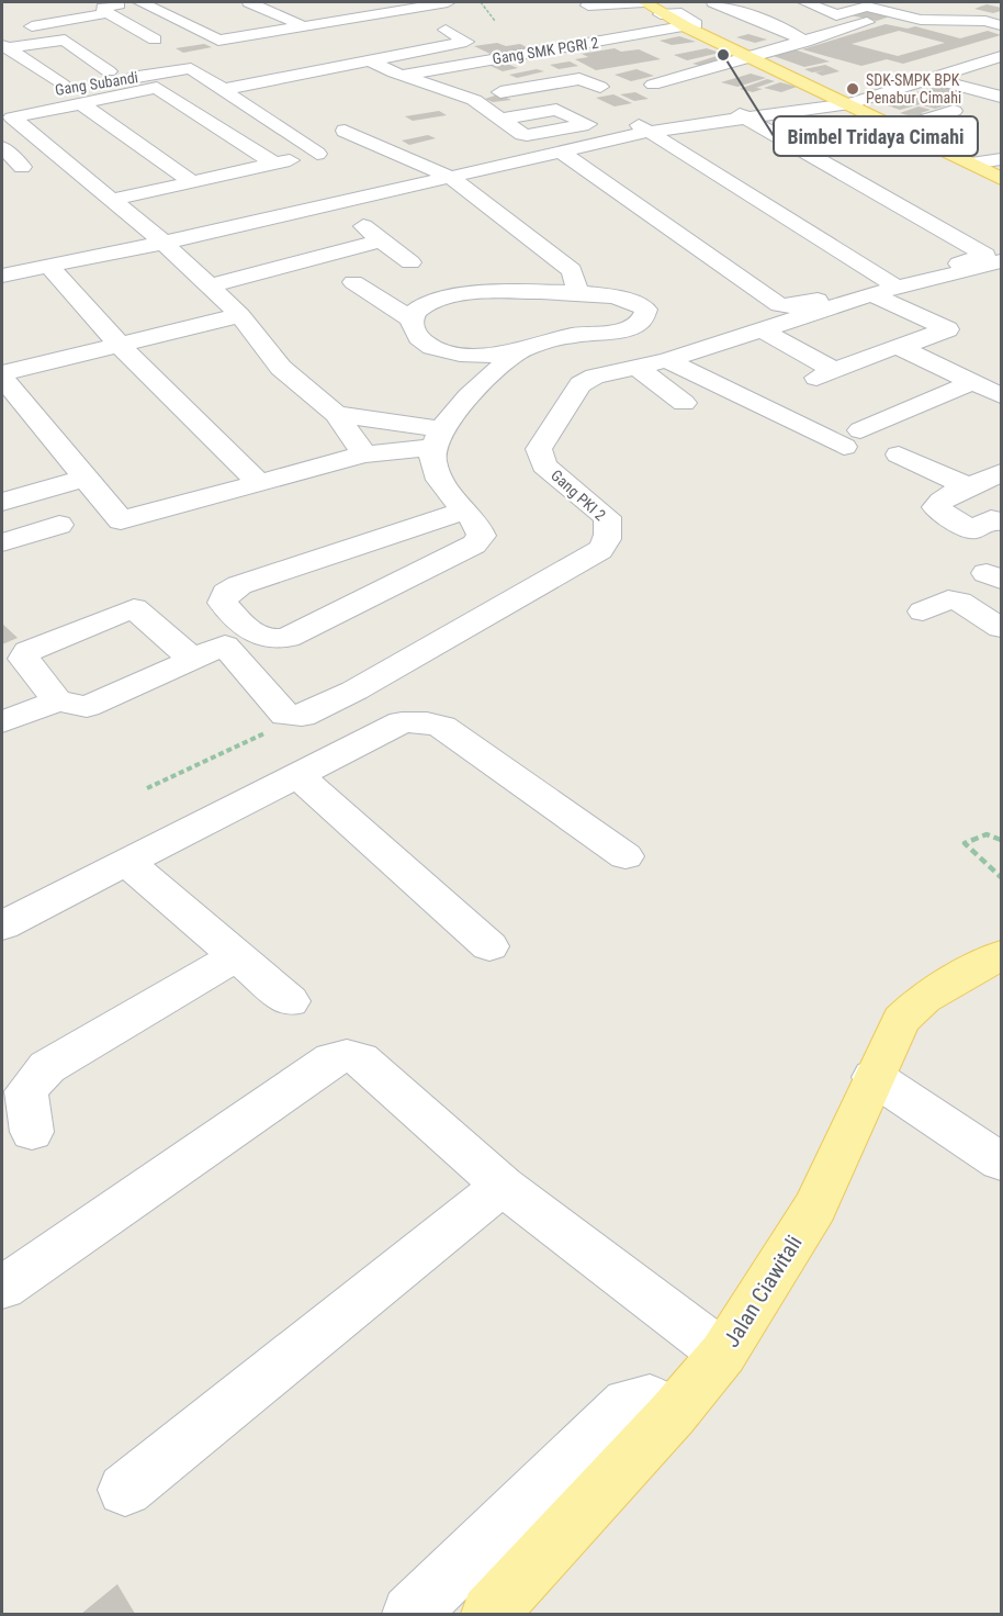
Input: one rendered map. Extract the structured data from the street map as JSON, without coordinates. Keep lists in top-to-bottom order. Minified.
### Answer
{"streets":{"main road":["Jalan Ciawitali"],"street":["Gang SMK PGRI 2","Gang Subandi","Gang PKI 2"]},"places":["Bimbel Tridaya Cimahi","SDK-SMPK BPK Penabur Cimahi"]}
